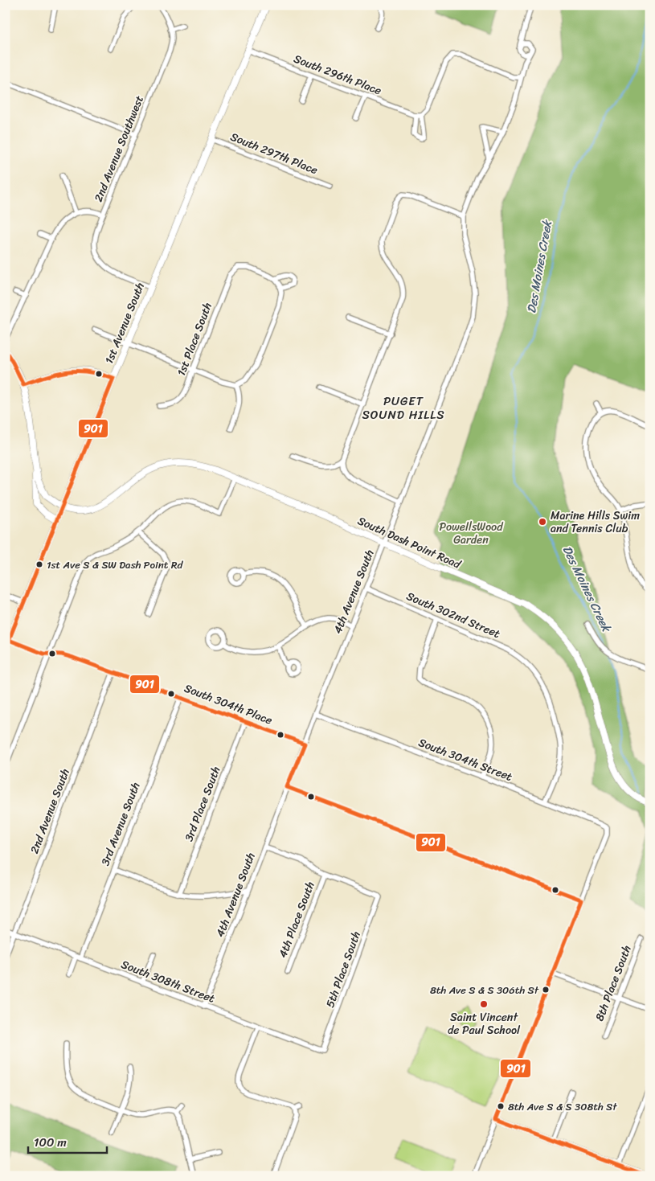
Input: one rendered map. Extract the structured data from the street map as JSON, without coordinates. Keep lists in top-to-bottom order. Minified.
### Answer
{"streets":{"main road":["1st Avenue South","South Dash Point Road"],"street":["South 296th Place","2nd Avenue Southwest","South 297th Place","1st Place South","4th Avenue South","South 302nd Street","South 304th Place","South 304th Street","3rd Place South","2nd Avenue South","3rd Avenue South","4th Place South","5th Place South","South 308th Street","8th Place South"]},"crossings":[["South 296th Place","1st Avenue South"],["South 296th Place","4th Avenue South"],["South 297th Place","1st Avenue South"],["1st Avenue South","South 304th Place"],["South Dash Point Road","4th Avenue South"],["4th Avenue South","South 302nd Street"],["4th Avenue South","South 304th Place"],["4th Avenue South","South 304th Street"],["4th Avenue South","South 308th Street"],["South 302nd Street","South 304th Street"],["South 304th Place","3rd Place South"],["South 304th Place","2nd Avenue South"],["South 304th Place","3rd Avenue South"],["2nd Avenue South","South 308th Street"],["3rd Avenue South","South 308th Street"],["4th Place South","5th Place South"],["5th Place South","South 308th Street"]],"districts":["PUGET SOUND HILLS"],"water":["Des Moines Creek"],"parks":["PowellsWood Garden"],"places":["Marine Hills Swim and Tennis Club","1st Ave S & SW Dash Point Rd","8th Ave S & S 306th St","Saint Vincent de Paul School","8th Ave S & S 308th St"],"lines":["transit line 901"],"scale_bar":"100 m"}
